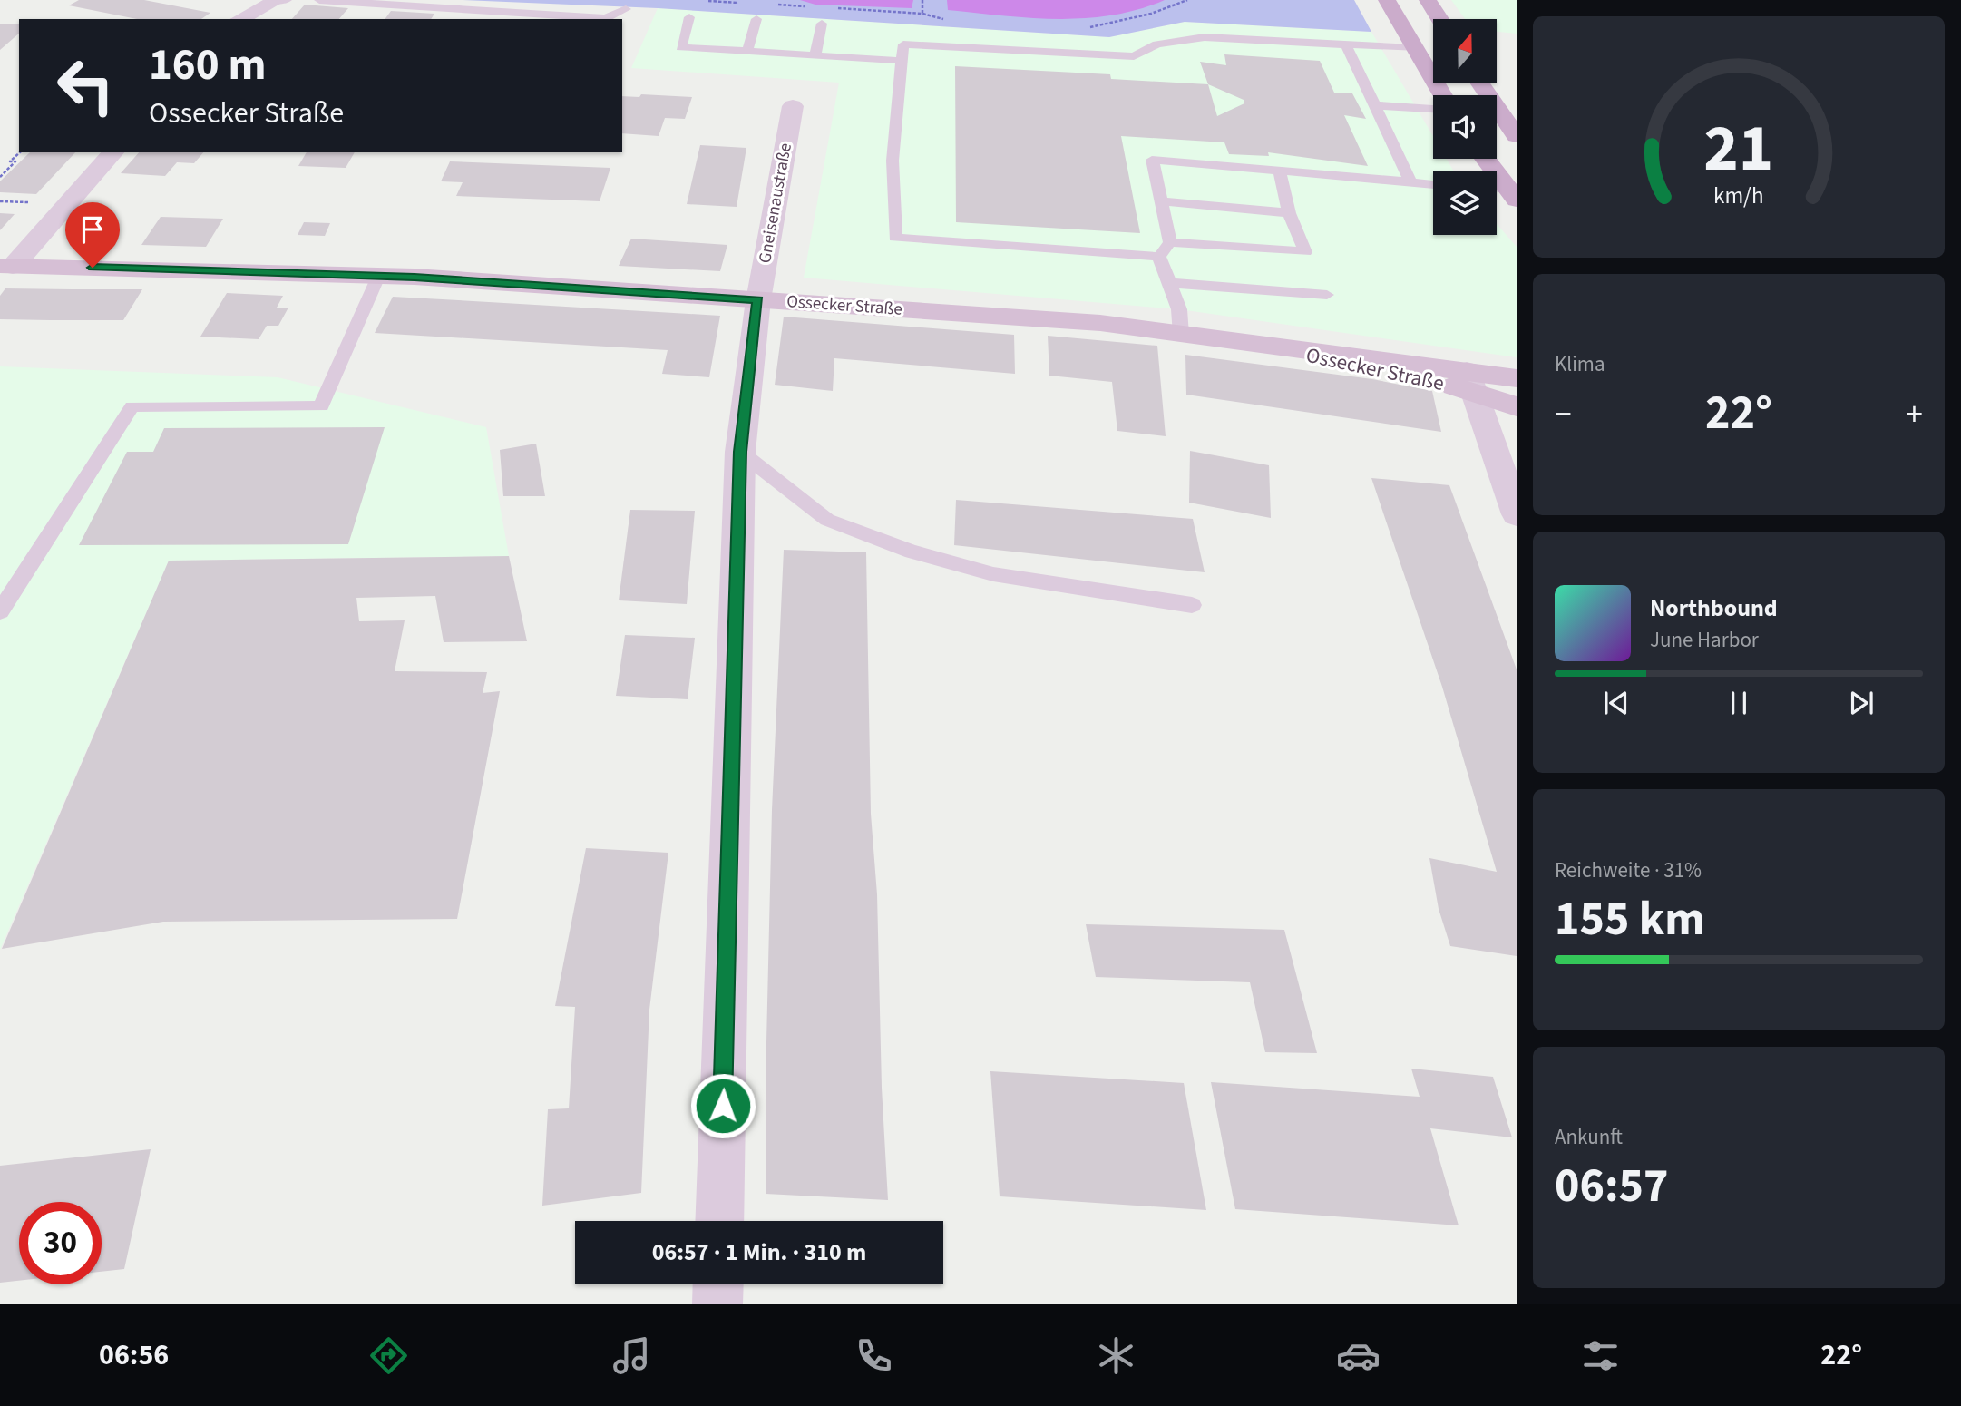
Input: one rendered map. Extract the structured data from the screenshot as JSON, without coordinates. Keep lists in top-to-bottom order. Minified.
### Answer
{"streets":{"street":["Gneisenaustraße","Ossecker Straße"]},"crossings":[["Gneisenaustraße","Ossecker Straße"]],"north":"top","page":{"turn":["160 m","Ossecker Straße"],"tile":["Klima",["Reichweite · 31%","155 km"],["Ankunft","06:57"]],"heat":["−","22°","+"],"song":["Northbound","June Harbor"],"limit":"30","trip":"06:57 · 1 Min. · 310 m","tabs":["06:56","22°"],"gauge":["21","km/h"]}}
